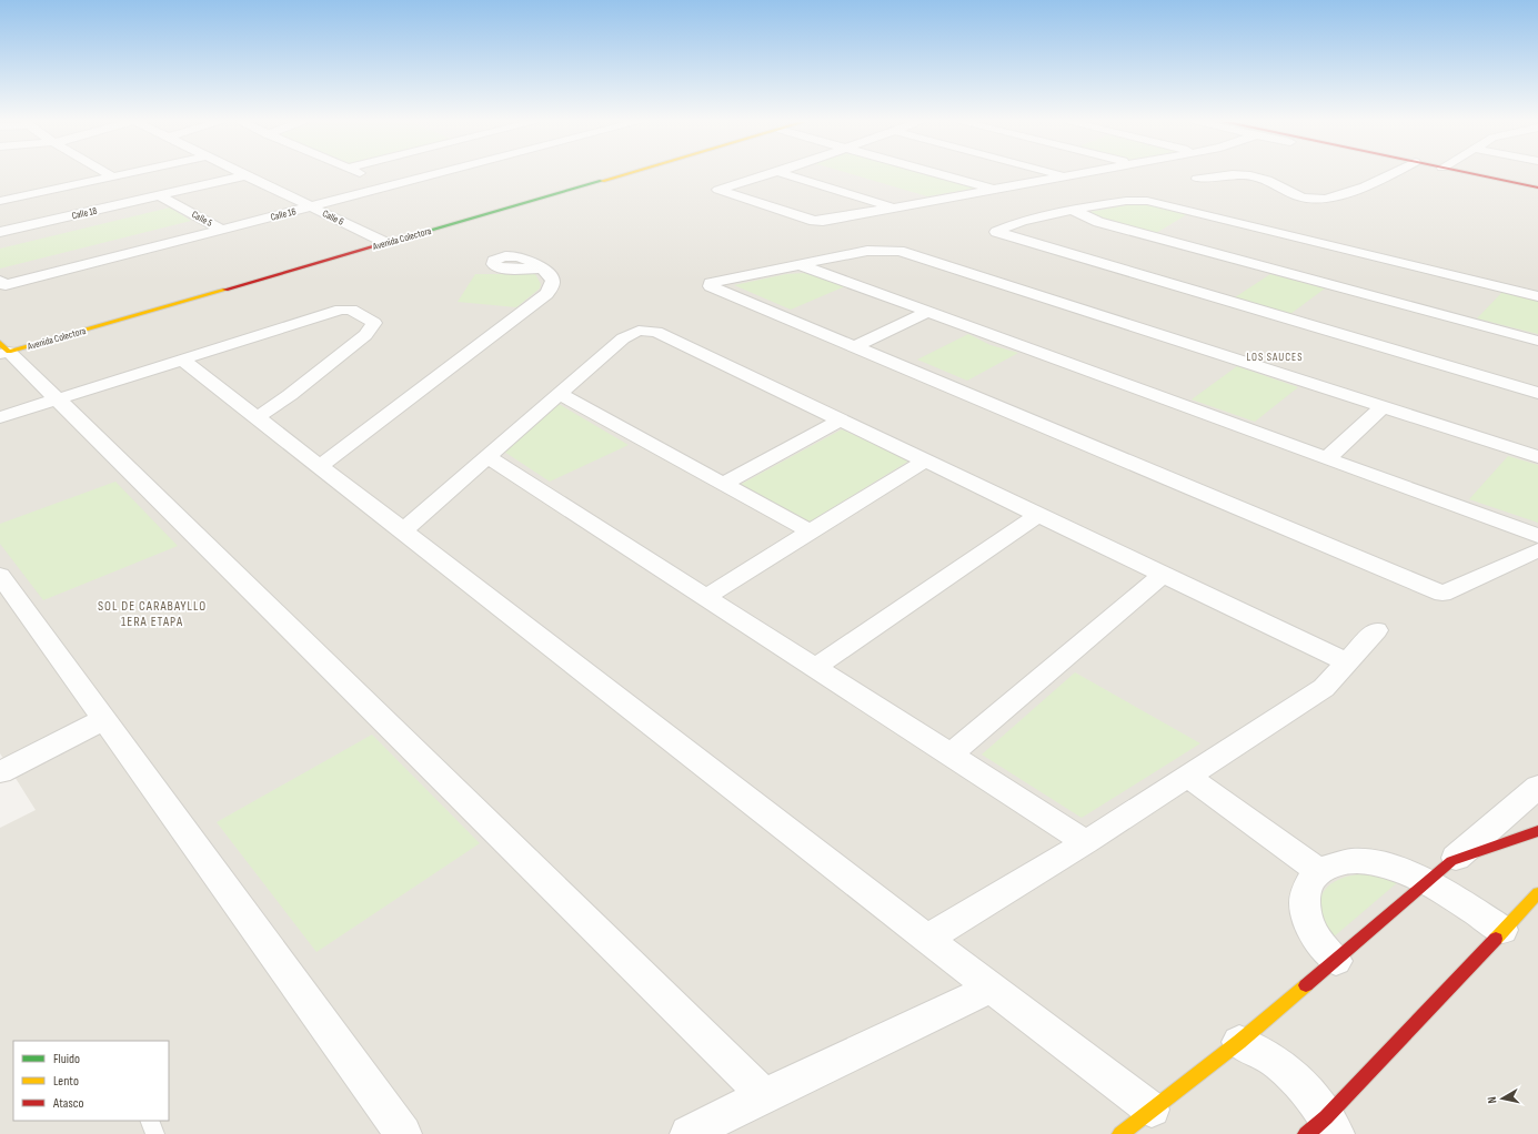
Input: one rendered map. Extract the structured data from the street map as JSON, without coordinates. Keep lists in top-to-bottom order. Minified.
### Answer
{"streets":{"street":["Calle 18","Calle 16","Calle 6","Calle 5","Avenida Colectora"]},"crossings":[["Calle 18","Calle 6"],["Calle 18","Calle 5"],["Calle 16","Calle 6"],["Calle 16","Calle 5"],["Calle 6","Avenida Colectora"]],"districts":["LOS SAUCES","SOL DE CARABAYLLO 1ERA ETAPA"],"legend":["Fluido","Lento","Atasco"],"north":"left"}
